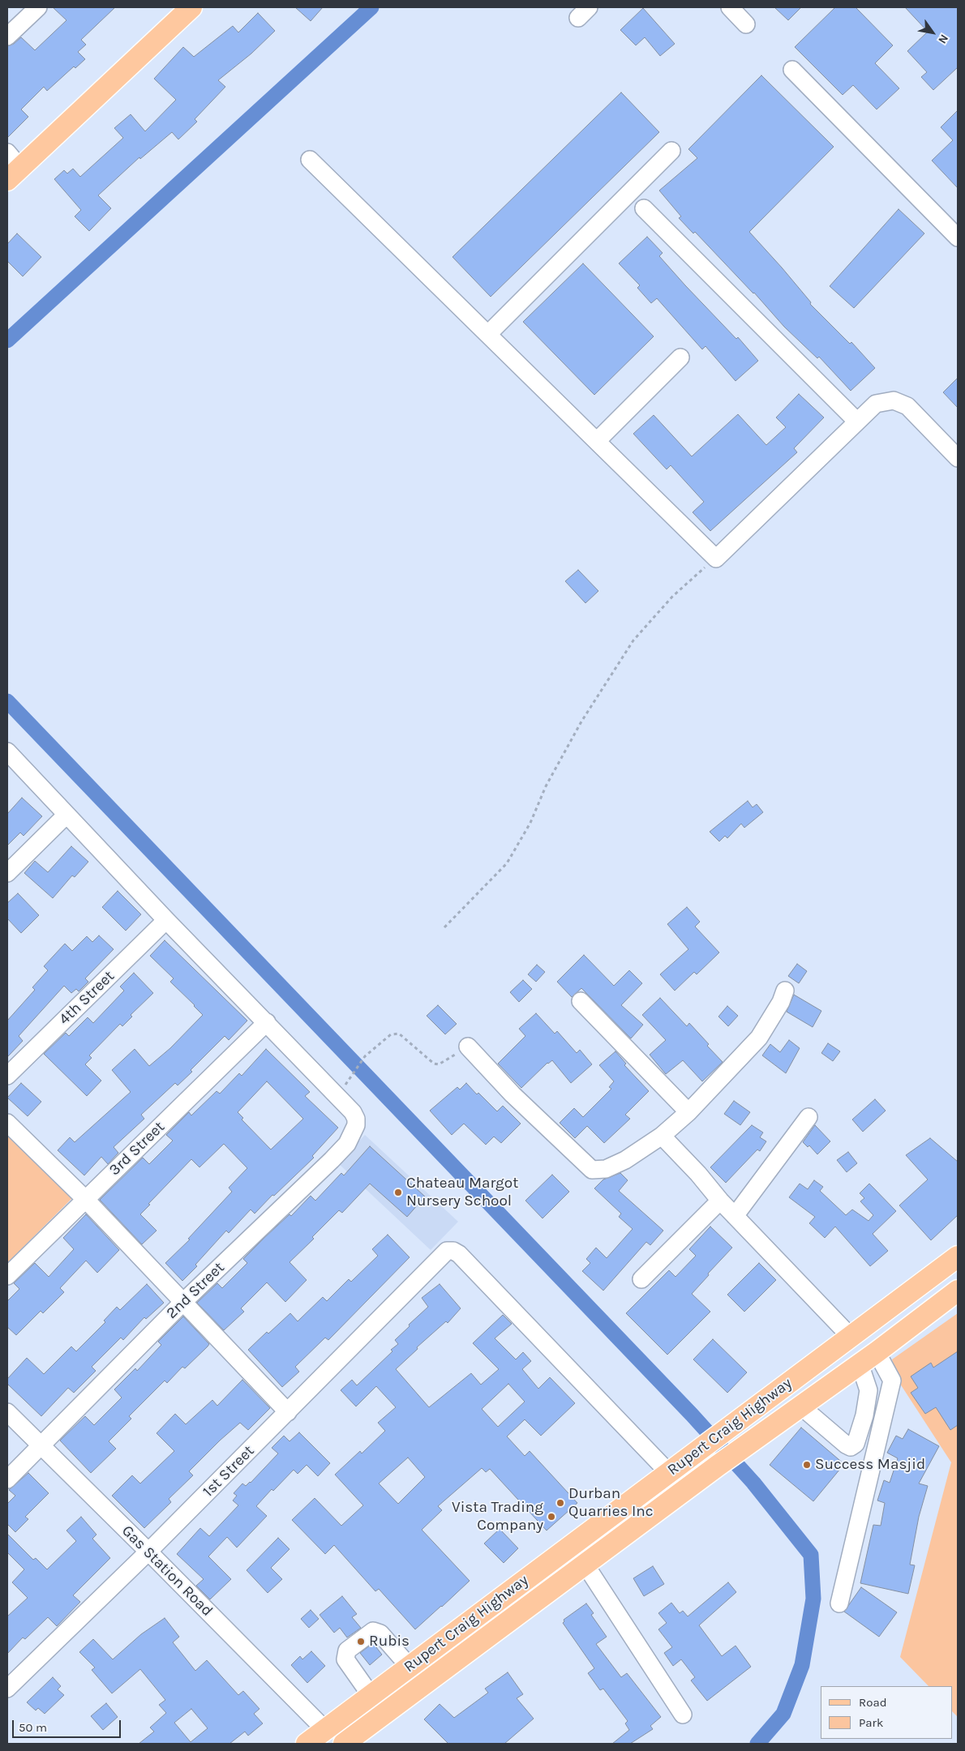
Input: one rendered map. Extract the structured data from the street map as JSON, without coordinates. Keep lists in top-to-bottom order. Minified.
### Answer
{"streets":{"main road":["Rupert Craig Highway"],"street":["4th Street","3rd Street","2nd Street","1st Street","Gas Station Road"]},"crossings":[["3rd Street","2nd Street"],["2nd Street","Gas Station Road"],["Rupert Craig Highway","1st Street"],["Rupert Craig Highway","Gas Station Road"],["1st Street","Gas Station Road"]],"places":["Chateau Margot Nursery School","Success Masjid","Durban Quarries Inc","Vista Trading Company","Rubis"],"legend":["Road","Park"],"scale_bar":"50 m","north":"bottom right"}
